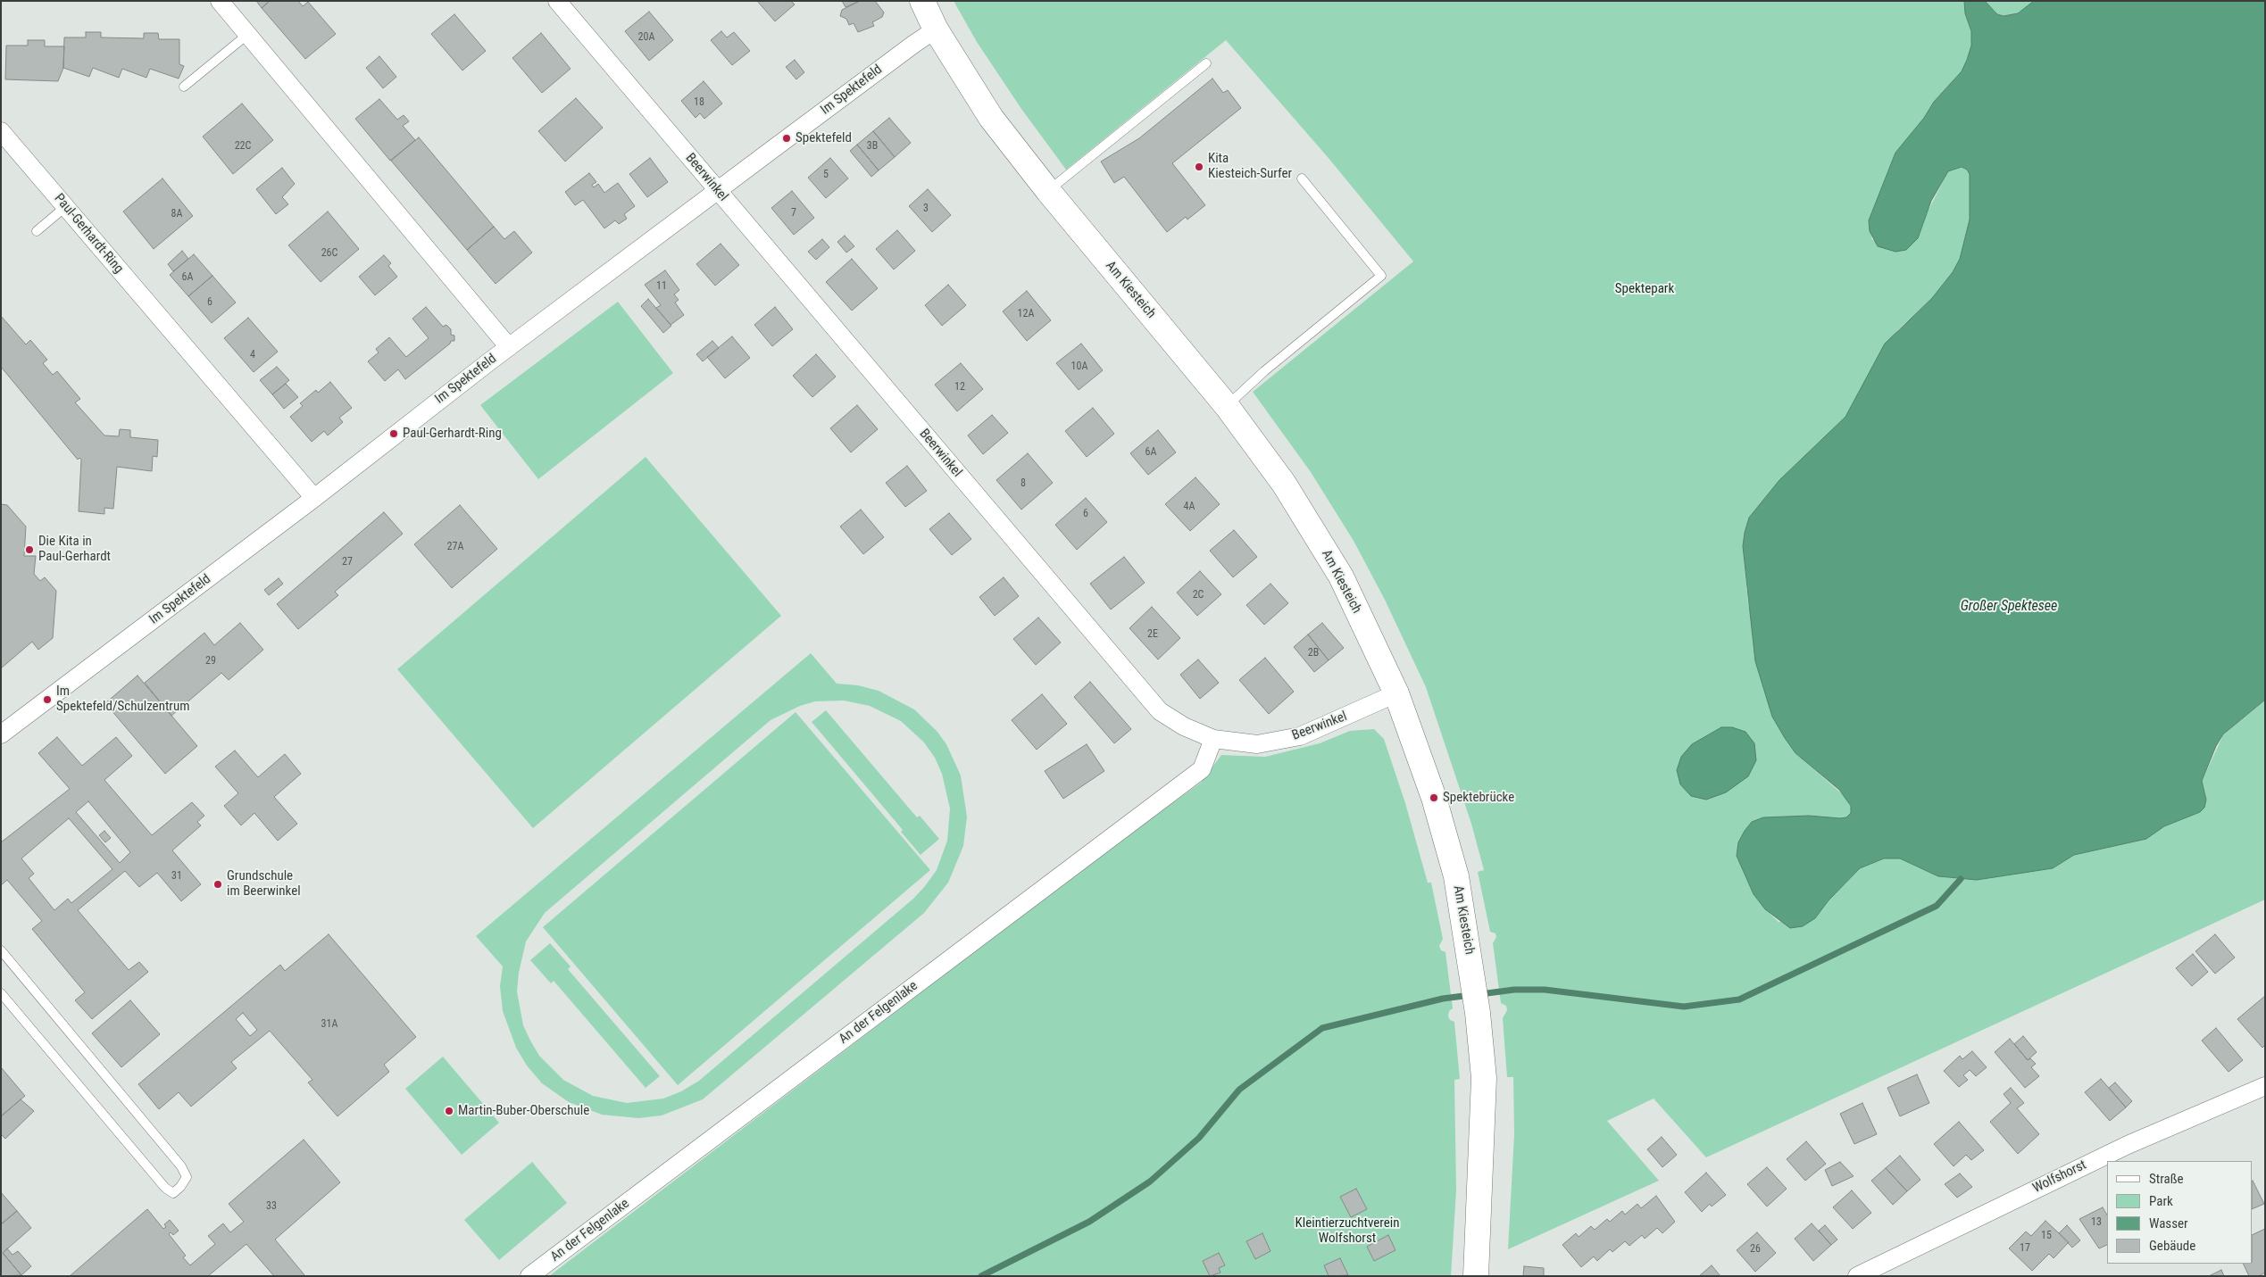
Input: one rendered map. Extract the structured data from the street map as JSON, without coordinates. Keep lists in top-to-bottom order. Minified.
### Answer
{"streets":{"street":["Im Spektefeld","Beerwinkel","Paul-Gerhardt-Ring","Am Kiesteich","An der Felgenlake","Wolfshorst"]},"crossings":[["Im Spektefeld","Beerwinkel"],["Im Spektefeld","Paul-Gerhardt-Ring"],["Im Spektefeld","Am Kiesteich"],["Beerwinkel","Am Kiesteich"],["Beerwinkel","An der Felgenlake"]],"water":["Großer Spektesee"],"parks":["Spektepark","Kleintierzuchtverein Wolfshorst"],"places":["Spektefeld","Kita Kiesteich-Surfer","Paul-Gerhardt-Ring","Die Kita in Paul-Gerhardt","Im Spektefeld/Schulzentrum","Spektebrücke","Grundschule im Beerwinkel","Martin-Buber-Oberschule"],"house_numbers":["20A","18","22C","3B","5","3","7","8A","26C","6A","11","6","12A","4","10A","12","6A","8","4A","6","27A","27","2C","2E","2B","29","31","31A","33","13","15","17","26"],"legend":["Straße","Park","Wasser","Gebäude"]}
